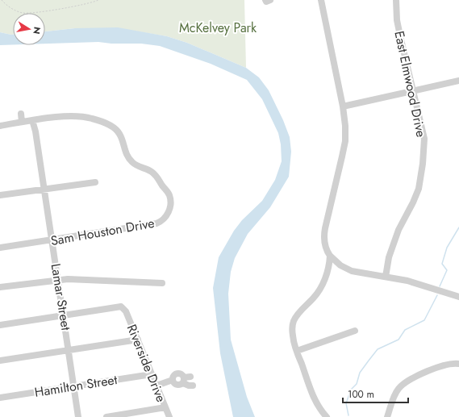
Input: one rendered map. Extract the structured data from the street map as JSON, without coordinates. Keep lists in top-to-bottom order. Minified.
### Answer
{"streets":{"street":["East Elmwood Drive","Sam Houston Drive","Lamar Street","Riverside Drive","Hamilton Street"]},"crossings":[["Sam Houston Drive","Lamar Street"],["Lamar Street","Riverside Drive"],["Lamar Street","Hamilton Street"],["Riverside Drive","Hamilton Street"]],"parks":["McKelvey Park"],"scale_bar":"100 m","north":"right"}
